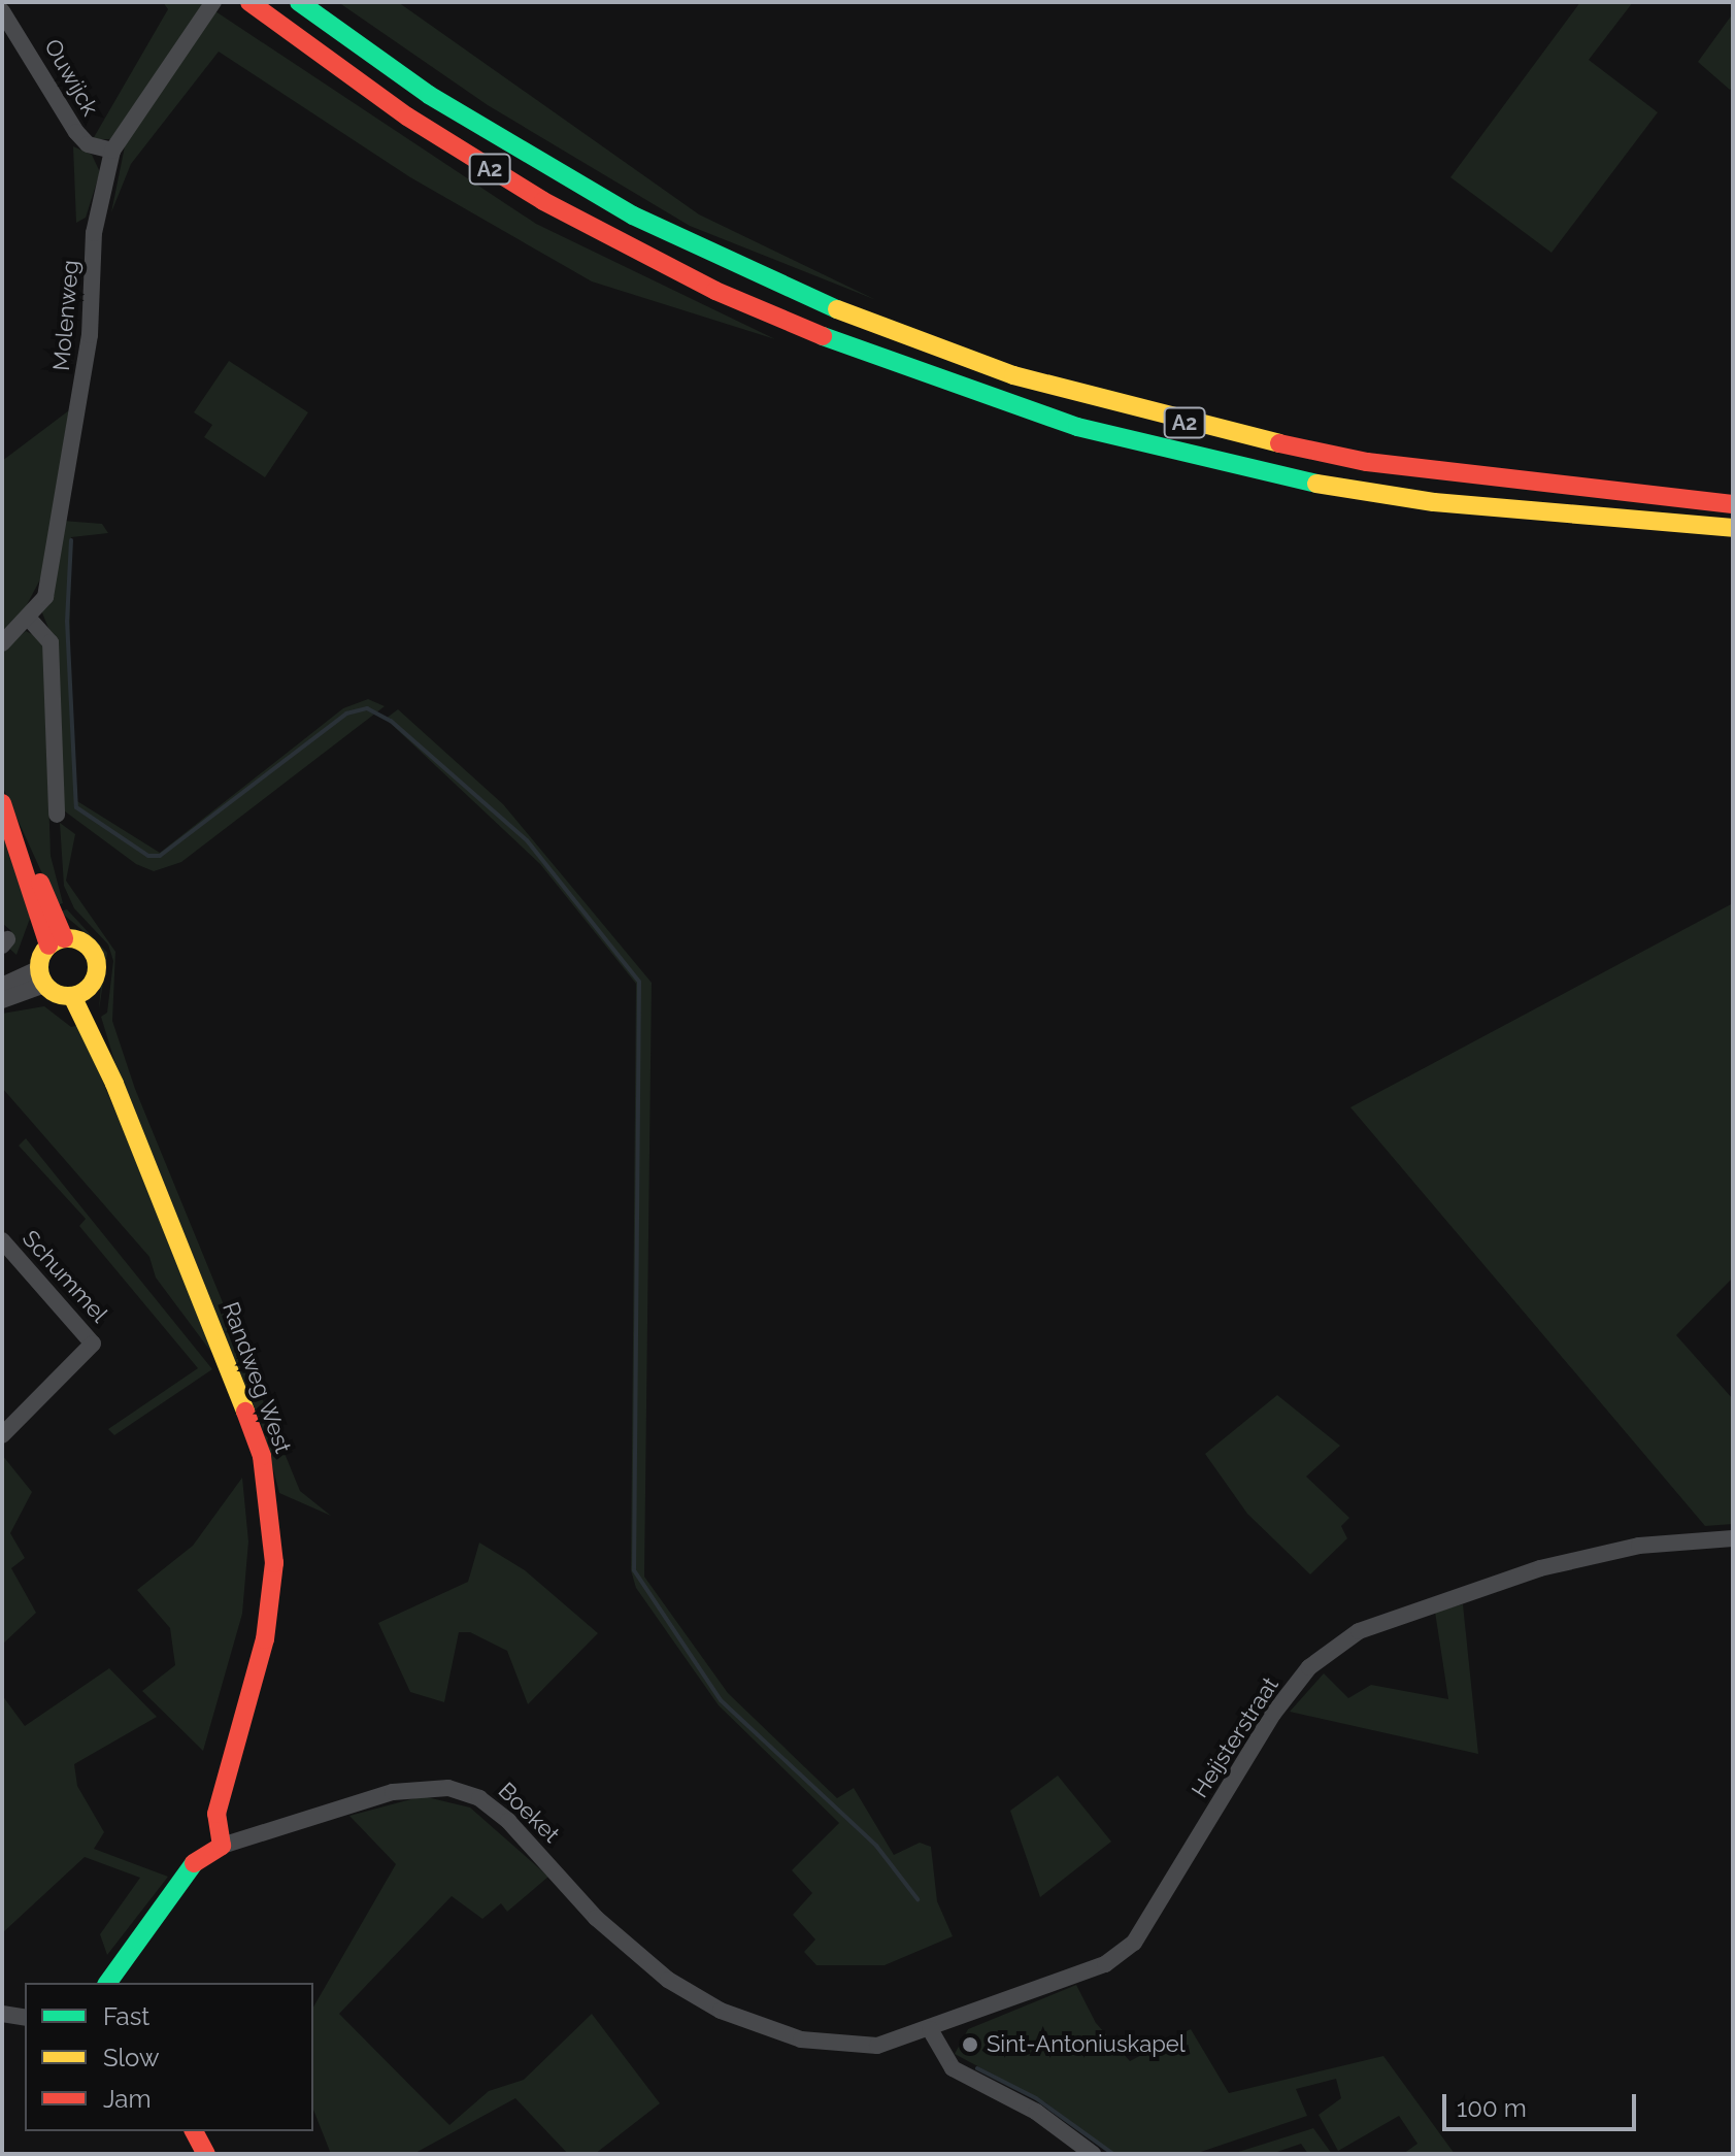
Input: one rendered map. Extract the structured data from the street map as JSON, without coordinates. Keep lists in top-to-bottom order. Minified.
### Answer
{"streets":{"main road":["A2","Randweg West","Boeket"],"street":["Ouwijck","Molenweg","Schummel","Heijsterstraat"]},"crossings":[["Ouwijck","Molenweg"],["Randweg West","Boeket"],["Heijsterstraat","Boeket"]],"places":["Sint-Antoniuskapel"],"legend":["Fast","Slow","Jam"],"scale_bar":"100 m"}
